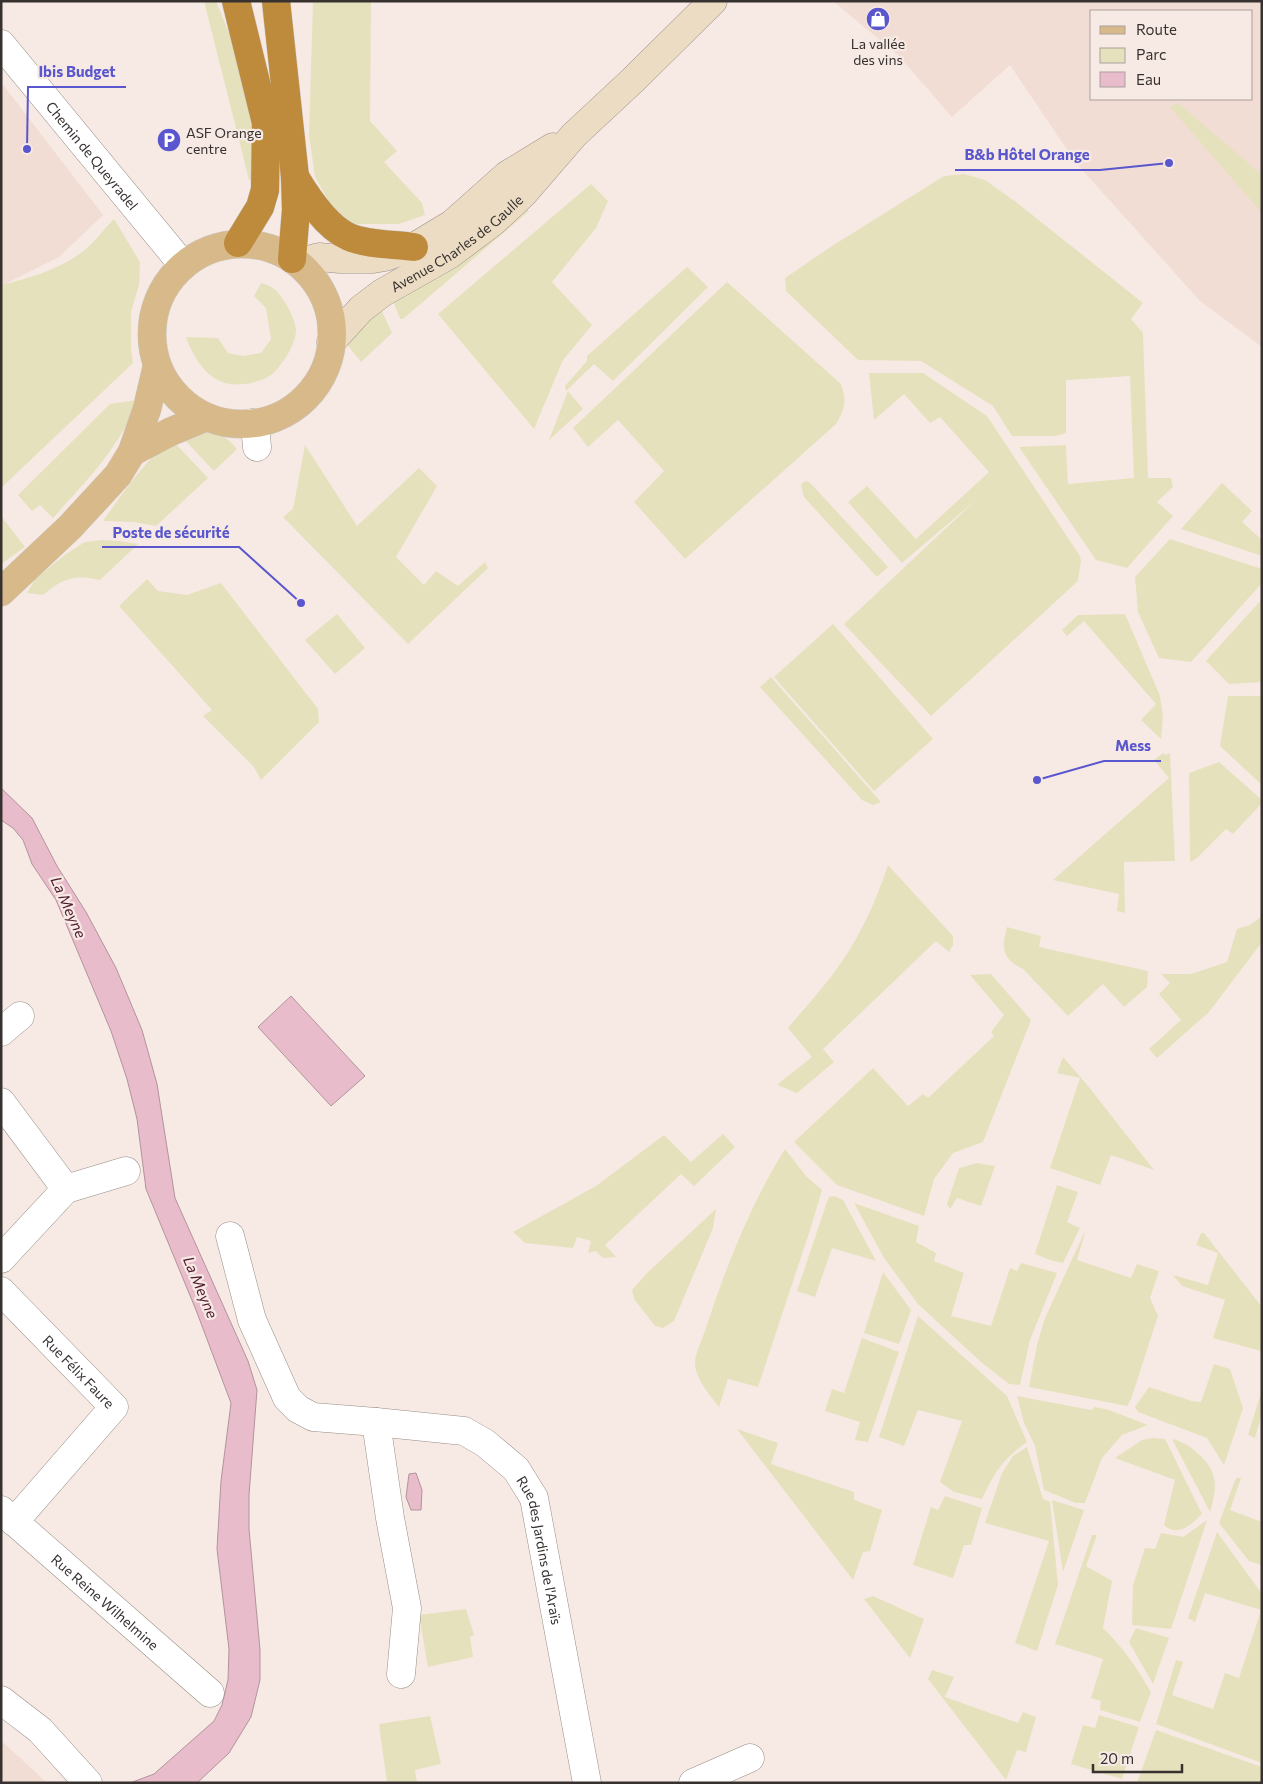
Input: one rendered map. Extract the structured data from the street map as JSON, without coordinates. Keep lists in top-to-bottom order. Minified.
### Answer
{"streets":{"main road":["Avenue Charles de Gaulle"],"street":["Chemin de Queyradel","Rue Félix Faure","Rue des Jardins de l'Araïs","Rue Reine Wilhelmine"]},"crossings":[["Rue Félix Faure","Rue Reine Wilhelmine"]],"water":["La Meyne"],"places":{"shop":["La vallée des vins"],"parking":["ASF Orange centre"],"other":["Ibis Budget","B&b Hôtel Orange","Poste de sécurité","Mess"]},"legend":["Route","Parc","Eau"],"scale_bar":"20 m"}
